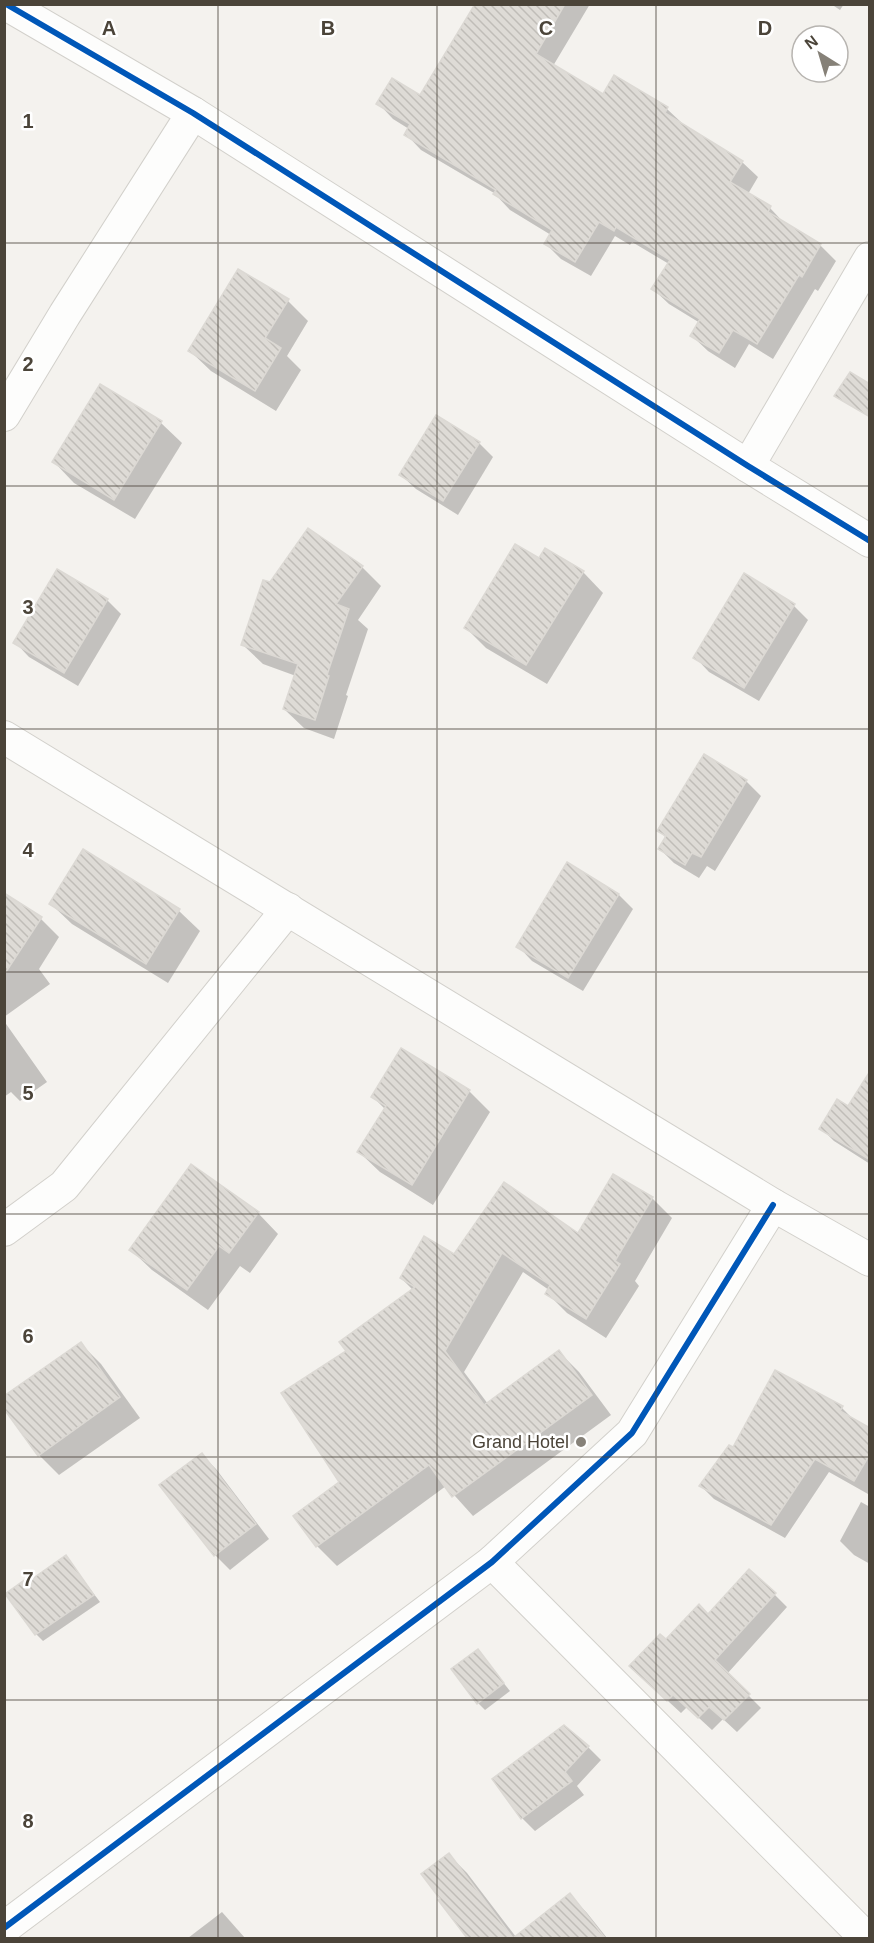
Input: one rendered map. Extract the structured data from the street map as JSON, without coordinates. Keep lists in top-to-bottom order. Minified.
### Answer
{"places":["Grand Hotel"],"north":"top left","grid":{"columns":["A","B","C","D"],"rows":["1","2","3","4","5","6","7","8"]}}
